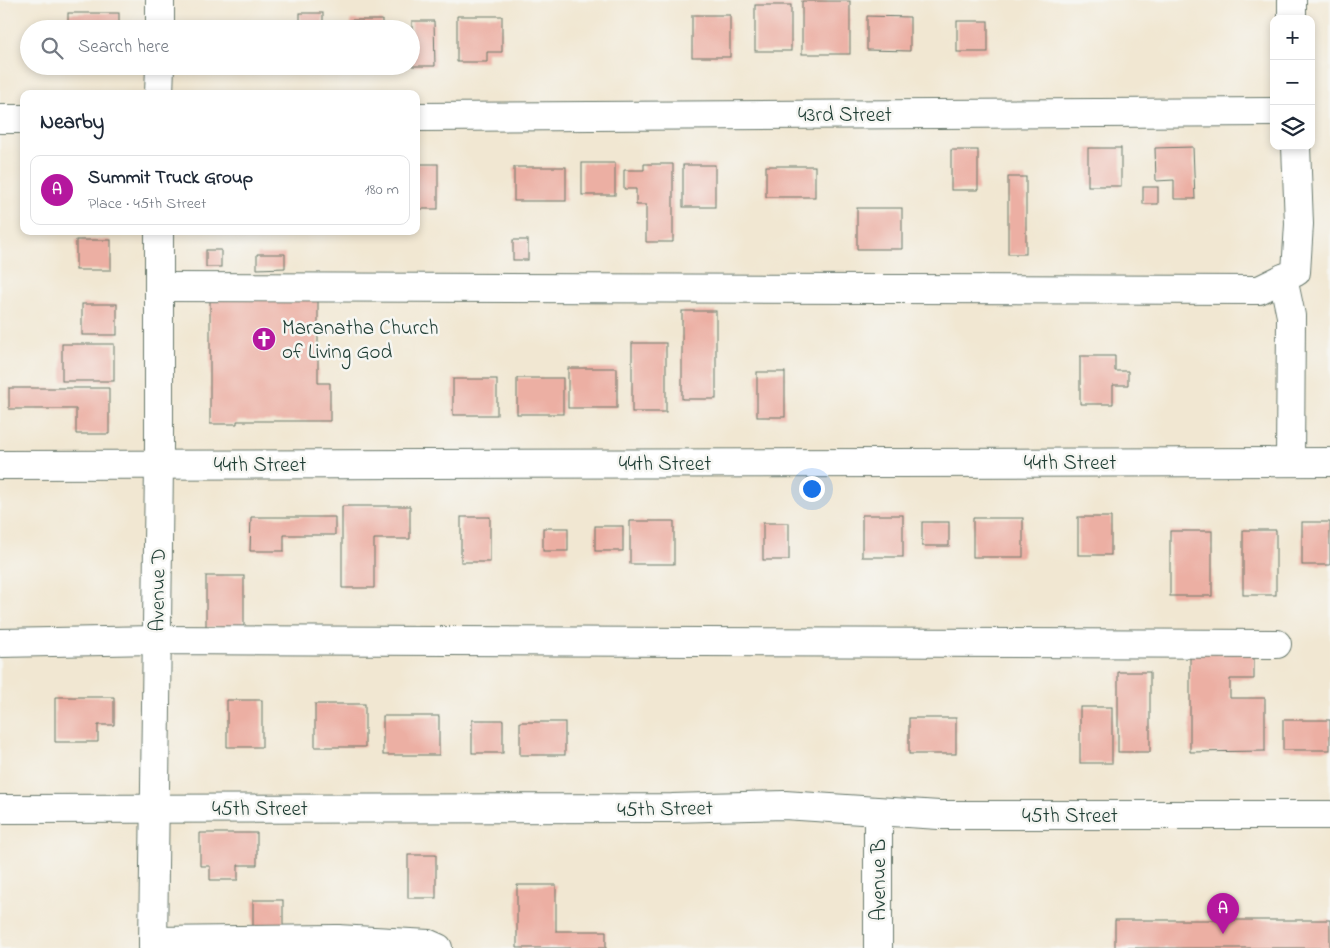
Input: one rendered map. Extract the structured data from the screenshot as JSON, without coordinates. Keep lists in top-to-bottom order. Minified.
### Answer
{"streets":{"street":["43rd Street","44th Street","Avenue D","45th Street","Avenue B"]},"crossings":[["44th Street","Avenue D"],["Avenue D","45th Street"],["45th Street","Avenue B"]],"places":{"church":["Maranatha Church of Living God"]},"page":{"map_buttons":["+","−"],"search":"Search here","heading":"Nearby","list":[{"mark":"A","name":"Summit Truck Group","note":"Place · 45th Street","value":"180 m"}],"pins":"A"}}
